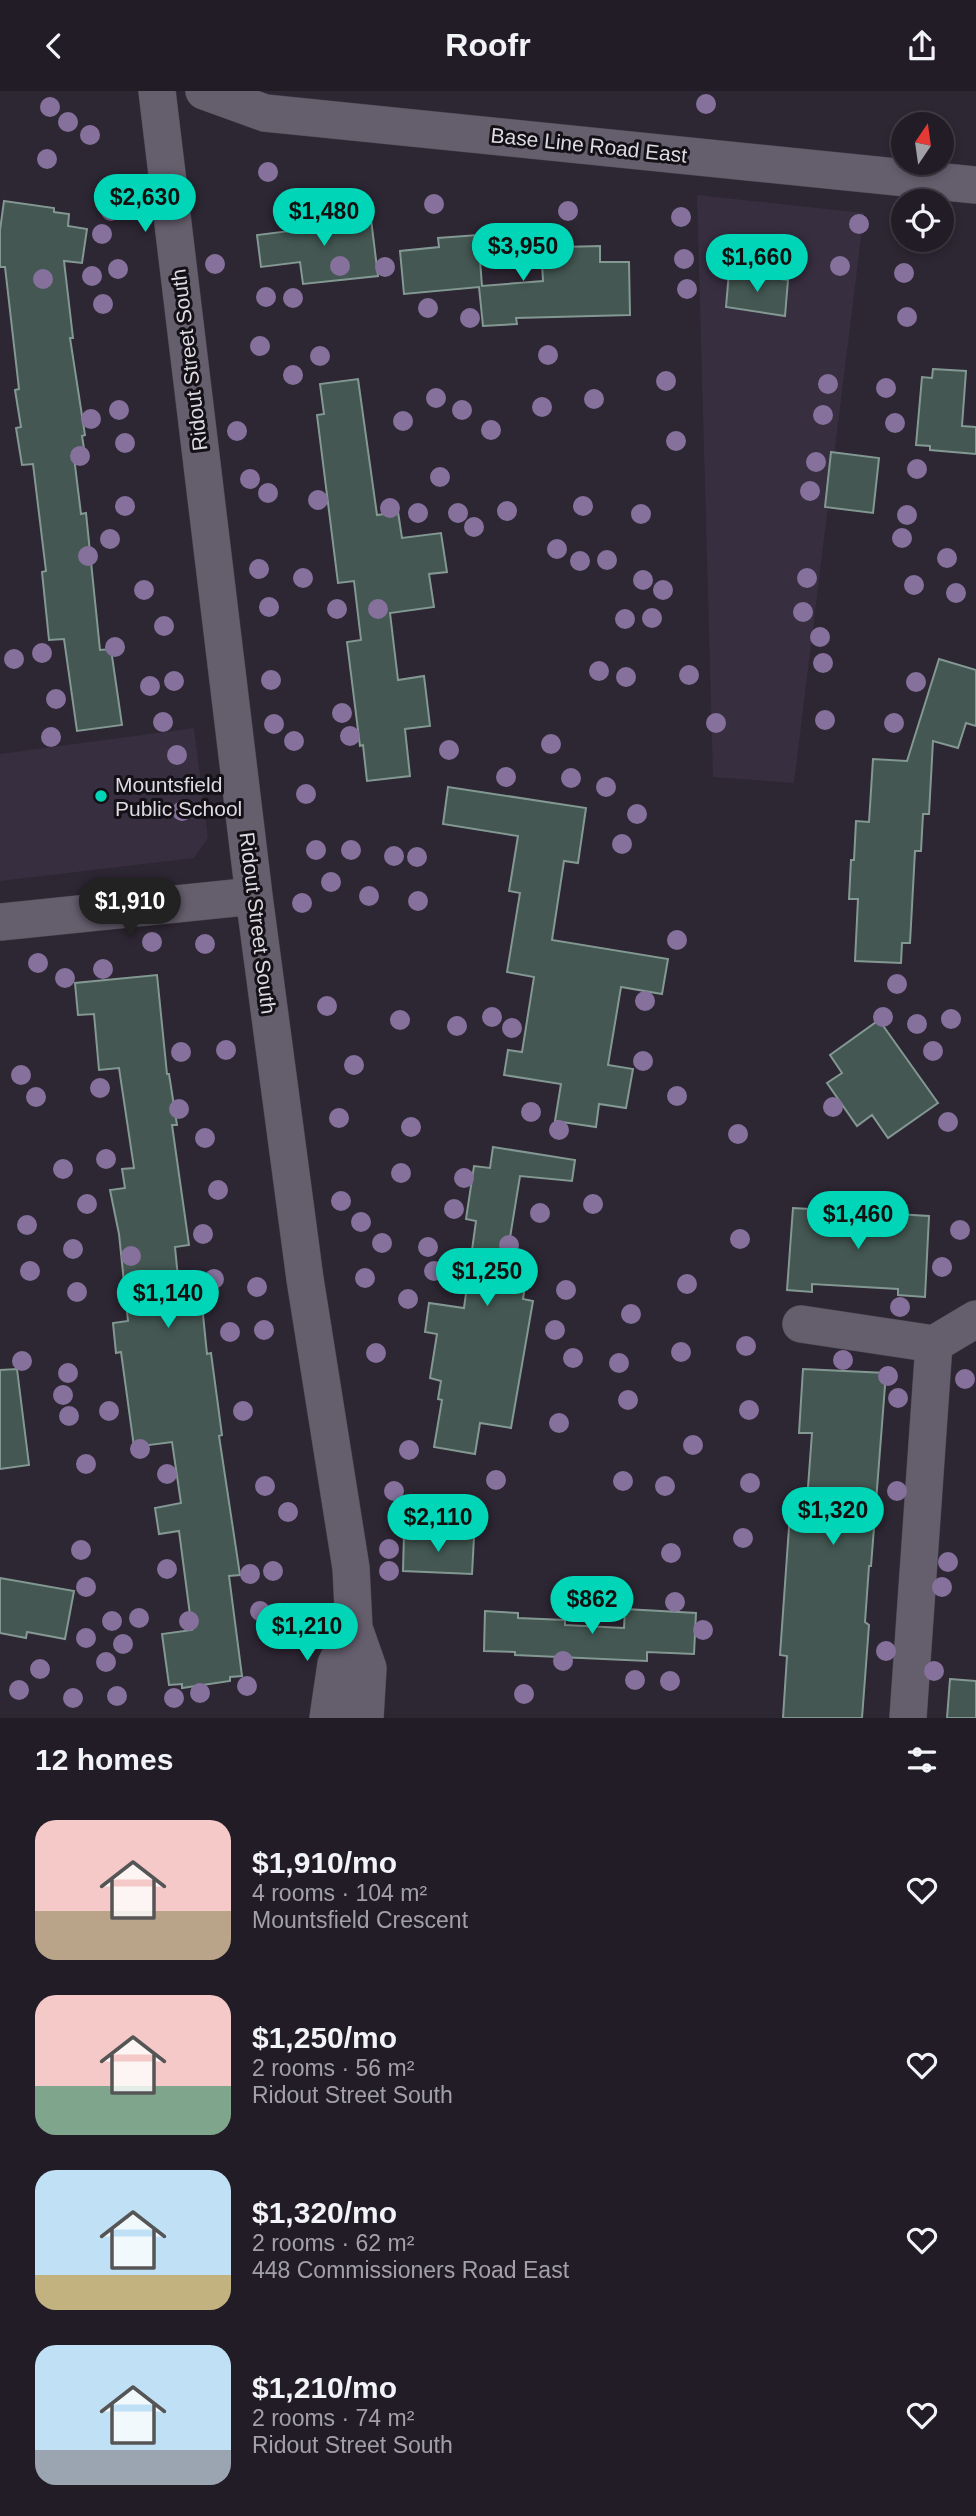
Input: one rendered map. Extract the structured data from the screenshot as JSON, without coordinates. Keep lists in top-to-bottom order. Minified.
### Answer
{"streets":{"street":["Base Line Road East","Ridout Street South"]},"places":["Mountsfield Public School"],"north":"top","page":{"header":"Roofr","price":["$2,630","$1,480","$3,950","$1,660","$1,910","$1,460","$1,250","$1,140","$1,320","$2,110","$862","$1,210"],"heading":"12 homes","list":[{"name":"$1,910/mo","note":"4 rooms · 104 m² · Mountsfield Crescent"},{"name":"$1,250/mo","note":"2 rooms · 56 m² · Ridout Street South"},{"name":"$1,320/mo","note":"2 rooms · 62 m² · 448 Commissioners Road East"},{"name":"$1,210/mo","note":"2 rooms · 74 m² · Ridout Street South"}]}}
